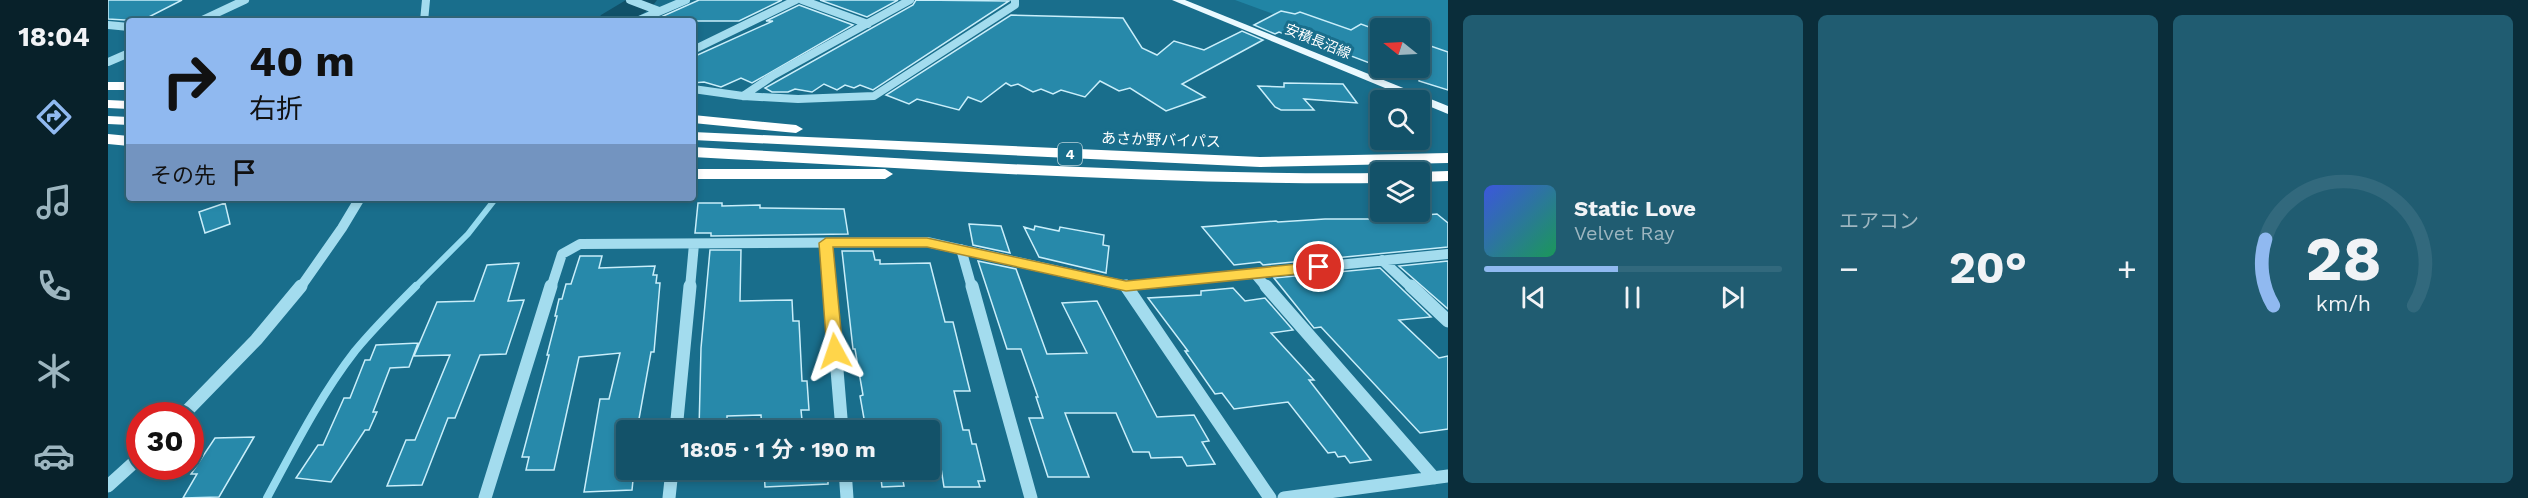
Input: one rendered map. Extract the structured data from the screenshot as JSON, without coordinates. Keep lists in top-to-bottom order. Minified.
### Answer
{"streets":{"highway":["あさか野バイパス","4"],"main road":["安積長沼線"]},"north":"left","page":{"tabs":"18:04","tile":"エアコン","turn":["40 m","右折"],"then":"その先","song":["Static Love","Velvet Ray"],"heat":["−","20°","+"],"limit":"30","trip":"18:05 · 1 分 · 190 m","gauge":["28","km/h"]}}
